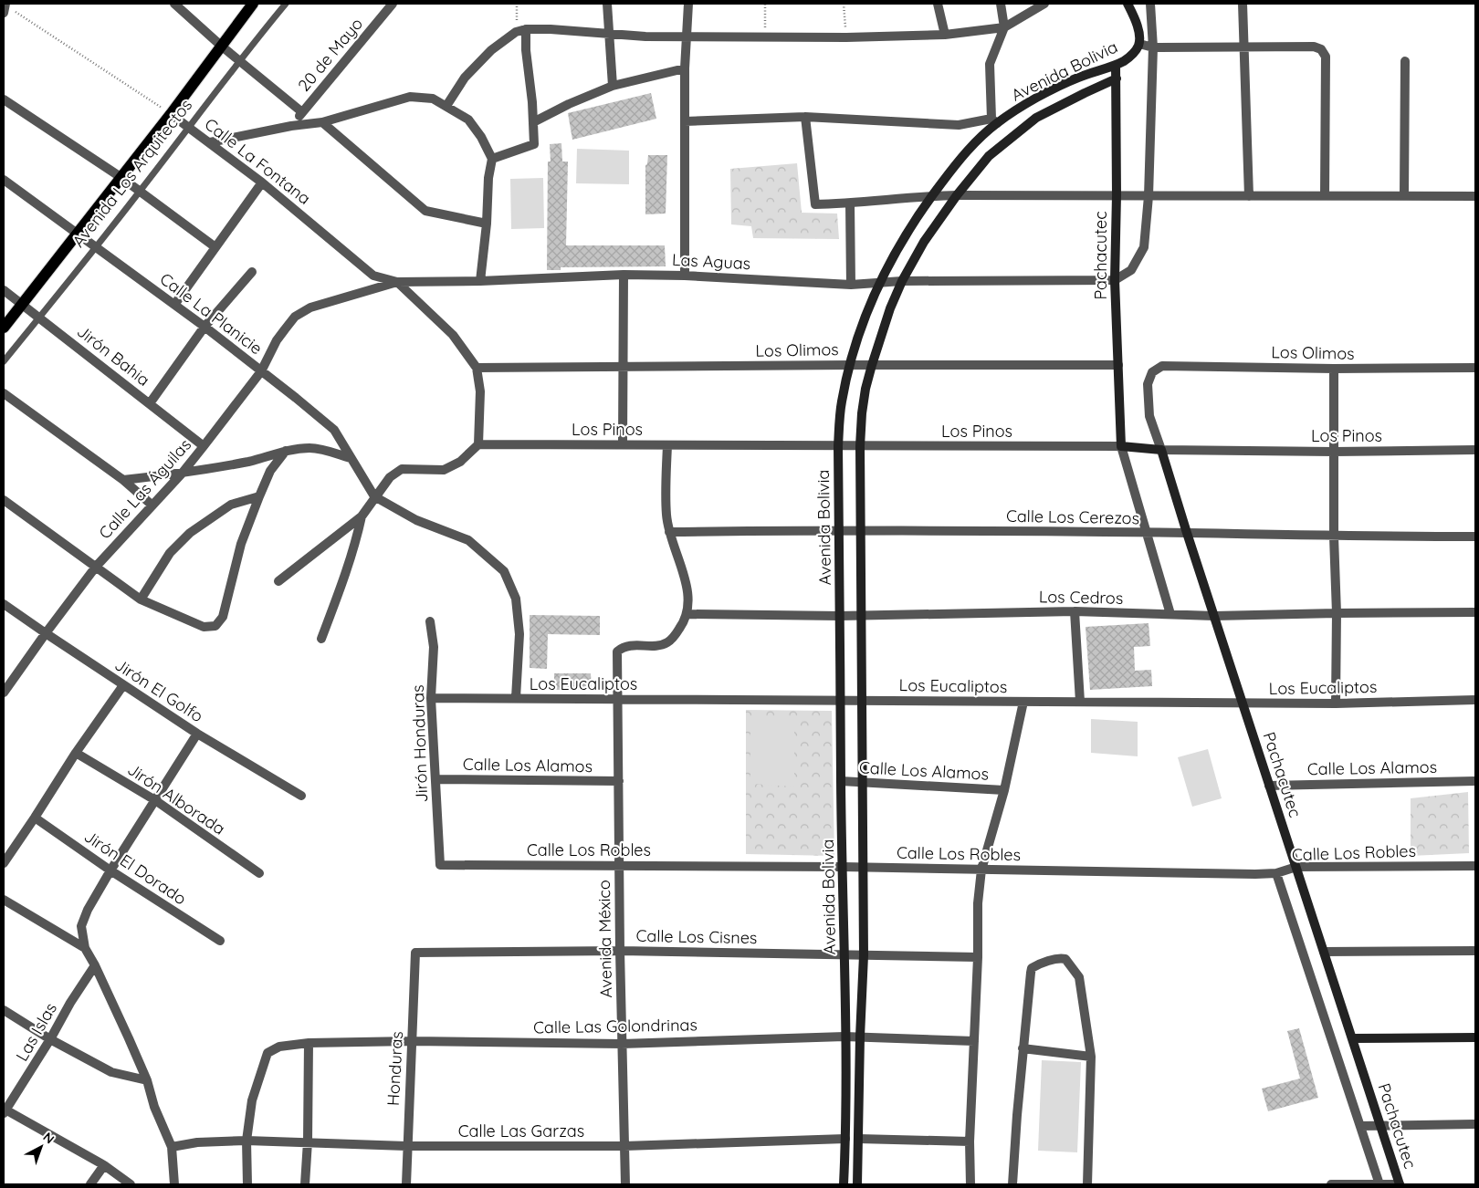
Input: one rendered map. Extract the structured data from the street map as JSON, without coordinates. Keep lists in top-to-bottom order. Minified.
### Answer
{"streets":{"main road":["Avenida Bolivia","Avenida Los Arquitectos","Pachacutec","Los Pinos"],"street":["20 de Mayo","Calle La Fontana","Las Aguas","Calle La Planicie","Los Olimos","Jirón Bahia","Calle Las Águilas","Calle Los Cerezos","Los Cedros","Los Eucaliptos","Jirón El Golfo","Jirón Honduras","Calle Los Alamos","Jirón Alborada","Calle Los Robles","Jirón El Dorado","Calle Los Cisnes","Avenida México","Calle Las Golondrinas","Las Islas","Honduras","Calle Las Garzas"]},"crossings":[["Avenida Bolivia","Pachacutec"],["Avenida Bolivia","Las Aguas"],["Avenida Bolivia","Los Olimos"],["Avenida Bolivia","Los Pinos"],["Avenida Bolivia","Calle Los Cerezos"],["Avenida Bolivia","Los Cedros"],["Avenida Bolivia","Los Eucaliptos"],["Avenida Bolivia","Calle Los Alamos"],["Avenida Bolivia","Calle Los Robles"],["Avenida Bolivia","Calle Los Cisnes"],["Avenida Bolivia","Calle Las Golondrinas"],["Avenida Bolivia","Calle Las Garzas"],["Calle La Fontana","Avenida Los Arquitectos"],["Calle La Fontana","Las Aguas"],["Avenida Los Arquitectos","Calle La Planicie"],["Avenida Los Arquitectos","Jirón Bahia"],["Pachacutec","Las Aguas"],["Pachacutec","Los Olimos"],["Pachacutec","Los Pinos"],["Pachacutec","Calle Los Cerezos"],["Pachacutec","Los Cedros"],["Pachacutec","Los Eucaliptos"],["Pachacutec","Calle Los Alamos"],["Pachacutec","Calle Los Robles"],["Las Aguas","Calle Las Águilas"],["Calle La Planicie","Calle Las Águilas"],["Jirón Bahia","Calle Las Águilas"],["Los Pinos","Avenida México"],["Calle Las Águilas","Jirón El Golfo"],["Calle Los Cerezos","Avenida México"],["Los Cedros","Avenida México"],["Los Eucaliptos","Jirón Honduras"],["Los Eucaliptos","Avenida México"],["Jirón Honduras","Calle Los Alamos"],["Jirón Honduras","Calle Los Robles"],["Calle Los Alamos","Avenida México"],["Calle Los Robles","Avenida México"],["Calle Los Cisnes","Avenida México"],["Calle Los Cisnes","Honduras"],["Avenida México","Calle Las Golondrinas"],["Avenida México","Calle Las Garzas"],["Calle Las Golondrinas","Honduras"],["Calle Las Golondrinas","Calle Las Garzas"],["Honduras","Calle Las Garzas"]],"north":"top right"}
